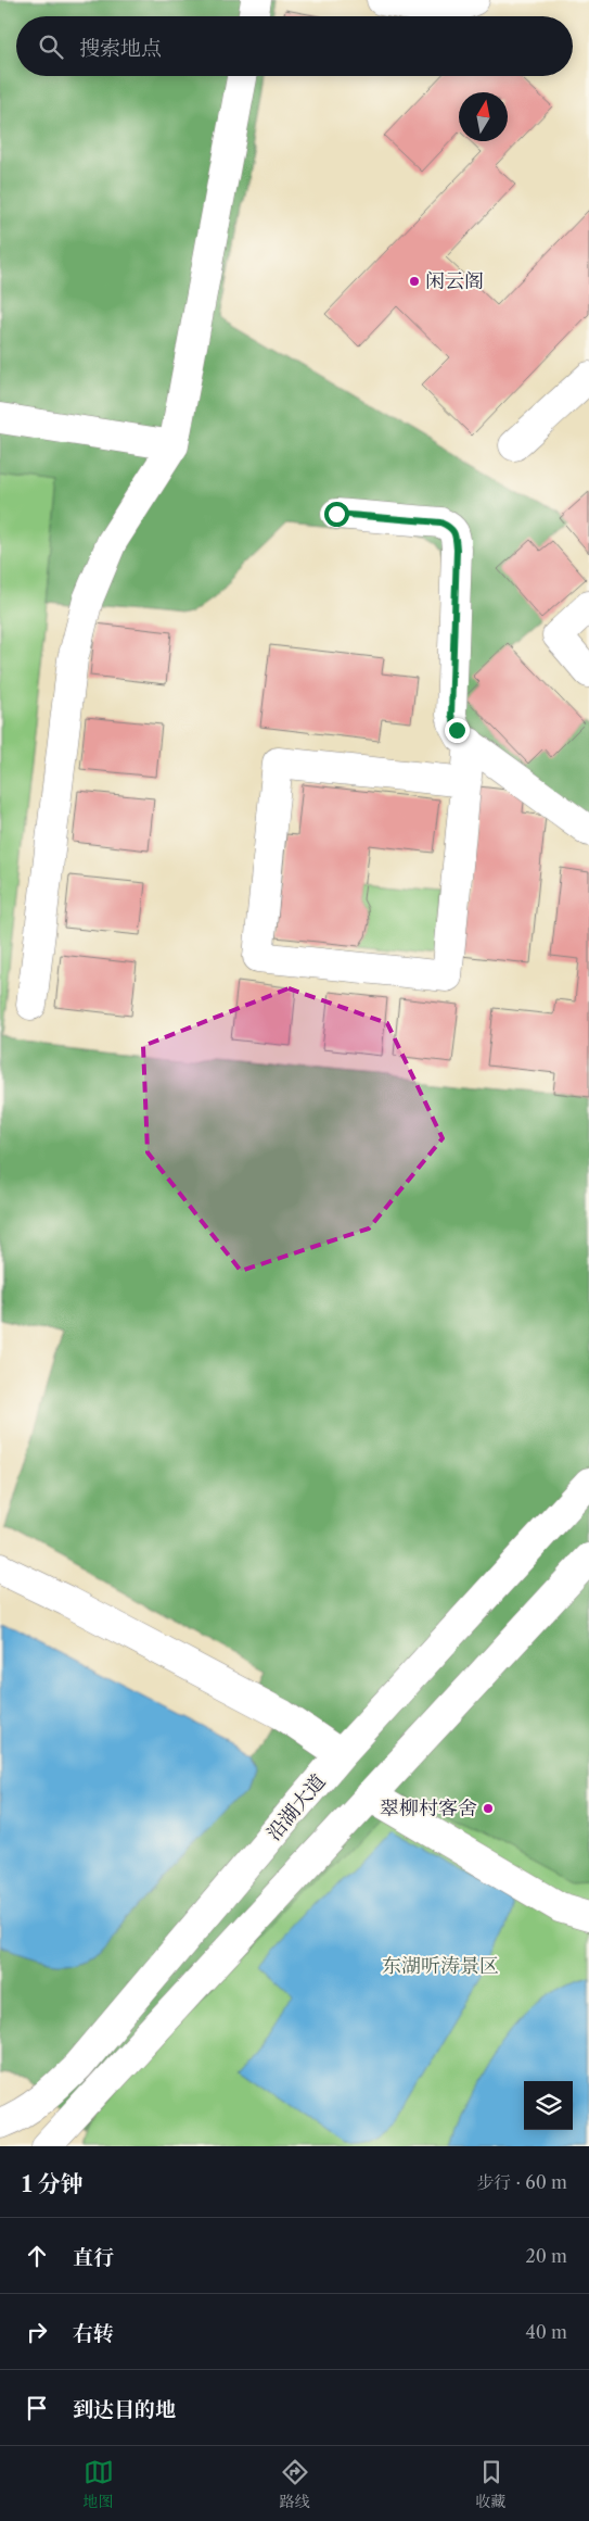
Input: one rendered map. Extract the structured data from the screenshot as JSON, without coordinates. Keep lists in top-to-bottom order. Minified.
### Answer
{"streets":{"street":["沿湖大道"]},"parks":["东湖听涛景区"],"places":["闲云阁","翠柳村客舍"],"north":"top","page":{"search":"搜索地点","heading":["1 分钟","步行 · 60 m"],"list":[["直行","20 m"],["右转","40 m"],"到达目的地"],"nav":["地图","路线","收藏"]}}
